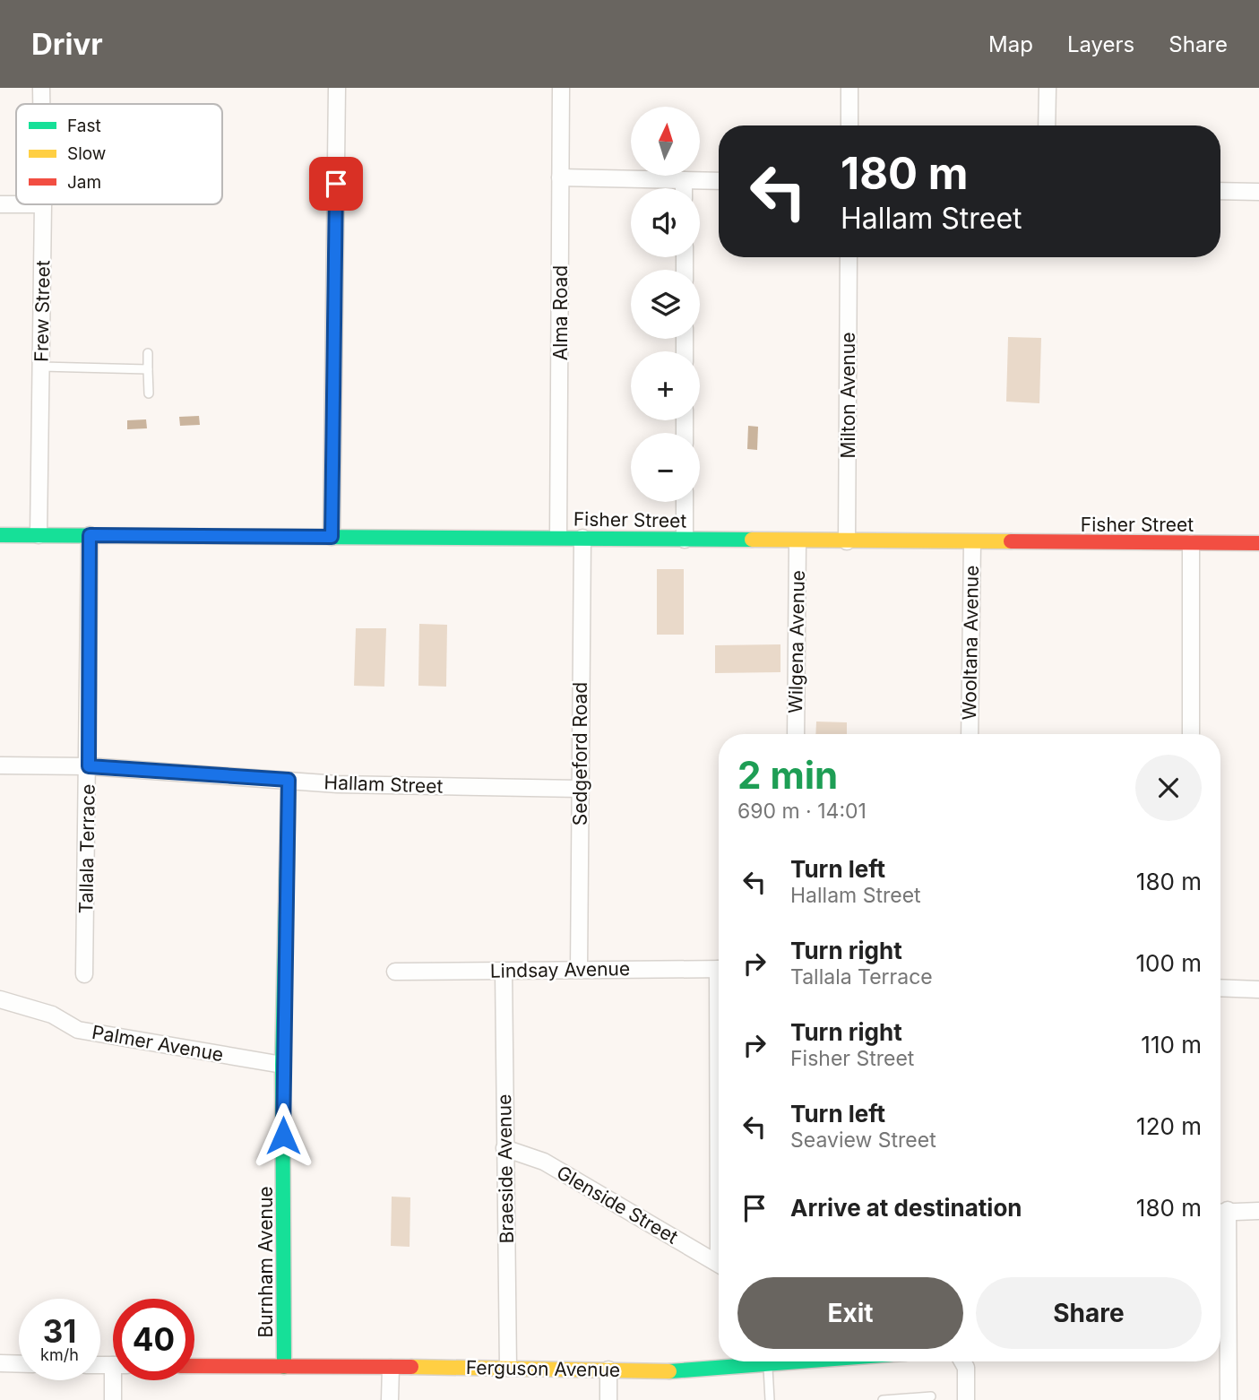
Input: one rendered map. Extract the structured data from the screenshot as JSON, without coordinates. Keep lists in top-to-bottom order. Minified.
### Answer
{"streets":{"street":["Frew Street","Alma Road","Milton Avenue","Fisher Street","Wilgena Avenue","Wooltana Avenue","Sedgeford Road","Hallam Street","Tallala Terrace","Lindsay Avenue","Palmer Avenue","Braeside Avenue","Glenside Street","Burnham Avenue","Ferguson Avenue"]},"crossings":[["Frew Street","Fisher Street"],["Alma Road","Fisher Street"],["Milton Avenue","Fisher Street"],["Fisher Street","Wilgena Avenue"],["Fisher Street","Wooltana Avenue"],["Fisher Street","Sedgeford Road"],["Fisher Street","Tallala Terrace"],["Sedgeford Road","Hallam Street"],["Sedgeford Road","Lindsay Avenue"],["Hallam Street","Tallala Terrace"],["Hallam Street","Burnham Avenue"],["Lindsay Avenue","Braeside Avenue"],["Palmer Avenue","Burnham Avenue"],["Braeside Avenue","Glenside Street"],["Braeside Avenue","Ferguson Avenue"],["Burnham Avenue","Ferguson Avenue"]],"legend":["Fast","Slow","Jam"],"north":"top","page":{"header":"Drivr","nav":["Map","Layers","Share"],"map_buttons":["+","−"],"turn":["180 m","Hallam Street"],"heading":["2 min","690 m · 14:01"],"list":[{"name":"Turn left","note":"Hallam Street","value":"180 m"},{"name":"Turn right","note":"Tallala Terrace","value":"100 m"},{"name":"Turn right","note":"Fisher Street","value":"110 m"},{"name":"Turn left","note":"Seaview Street","value":"120 m"},{"name":"Arrive at destination","value":"180 m"}],"buttons":["Exit","Share"],"speed":"31 km/h","limit":"40"}}
